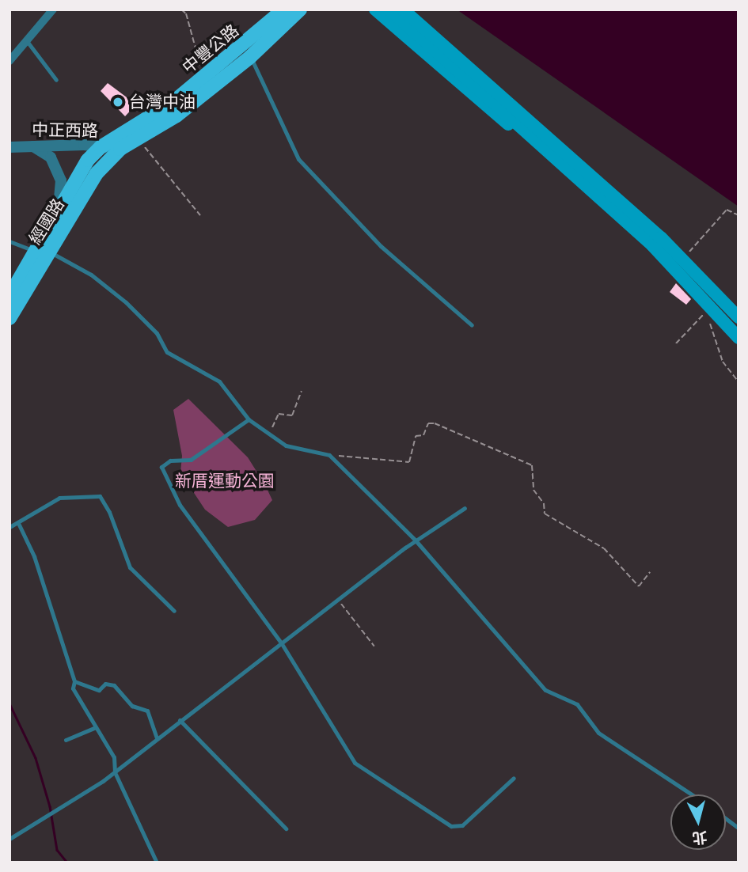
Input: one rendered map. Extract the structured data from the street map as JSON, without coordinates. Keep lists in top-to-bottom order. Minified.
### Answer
{"streets":{"main road":["中豐公路","經國路"],"street":["中正西路"]},"crossings":[["中豐公路","中正西路"],["中豐公路","經國路"],["中正西路","經國路"]],"parks":["新厝運動公園"],"places":["台灣中油"],"north":"bottom"}
